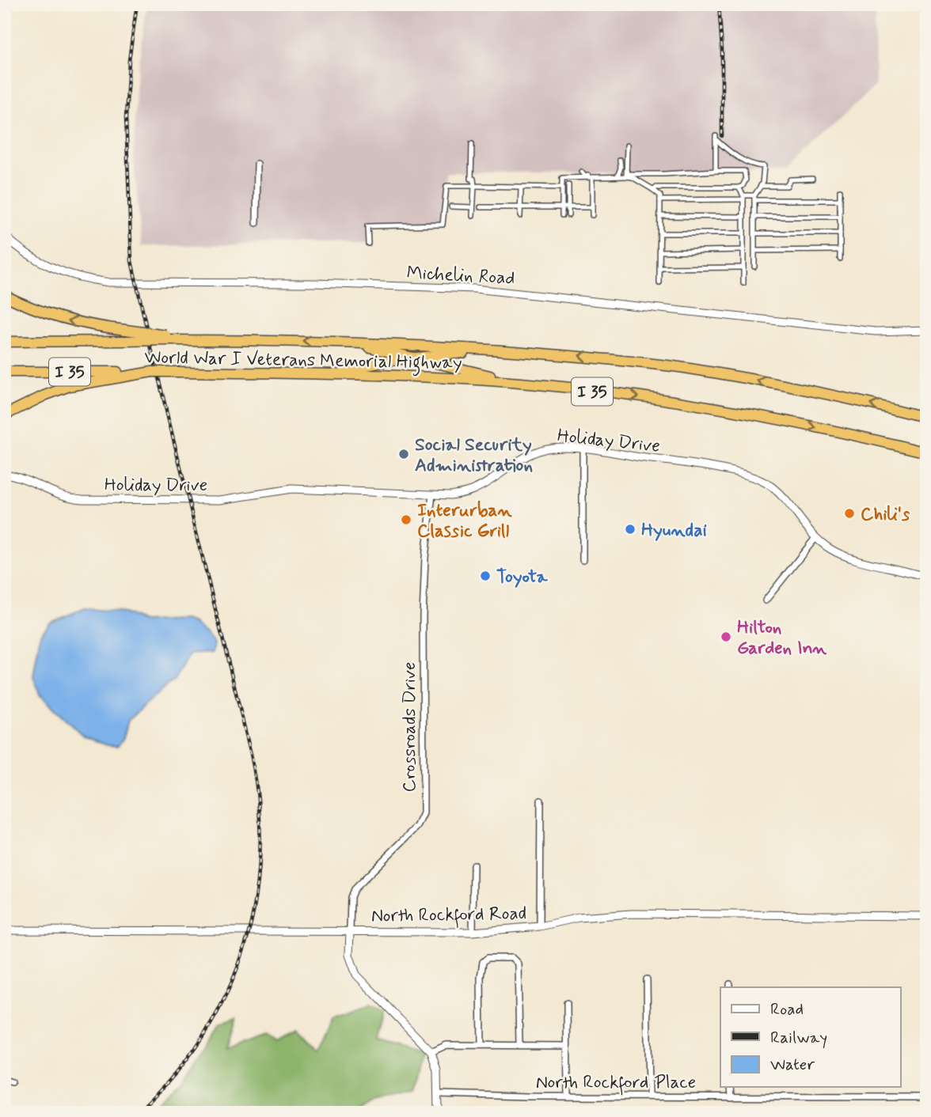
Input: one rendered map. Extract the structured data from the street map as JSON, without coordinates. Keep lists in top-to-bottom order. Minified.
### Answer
{"streets":{"highway":["World War I Veterans Memorial Highway","I 35"],"street":["Michelin Road","Holiday Drive","Crossroads Drive","North Rockford Road","North Rockford Place"]},"crossings":[["Holiday Drive","Crossroads Drive"],["Crossroads Drive","North Rockford Road"]],"places":["Social Security Administration","Chili's","Interurban Classic Grill","Hyundai","Toyota","Hilton Garden Inn"],"legend":["Road","Railway","Water"]}
